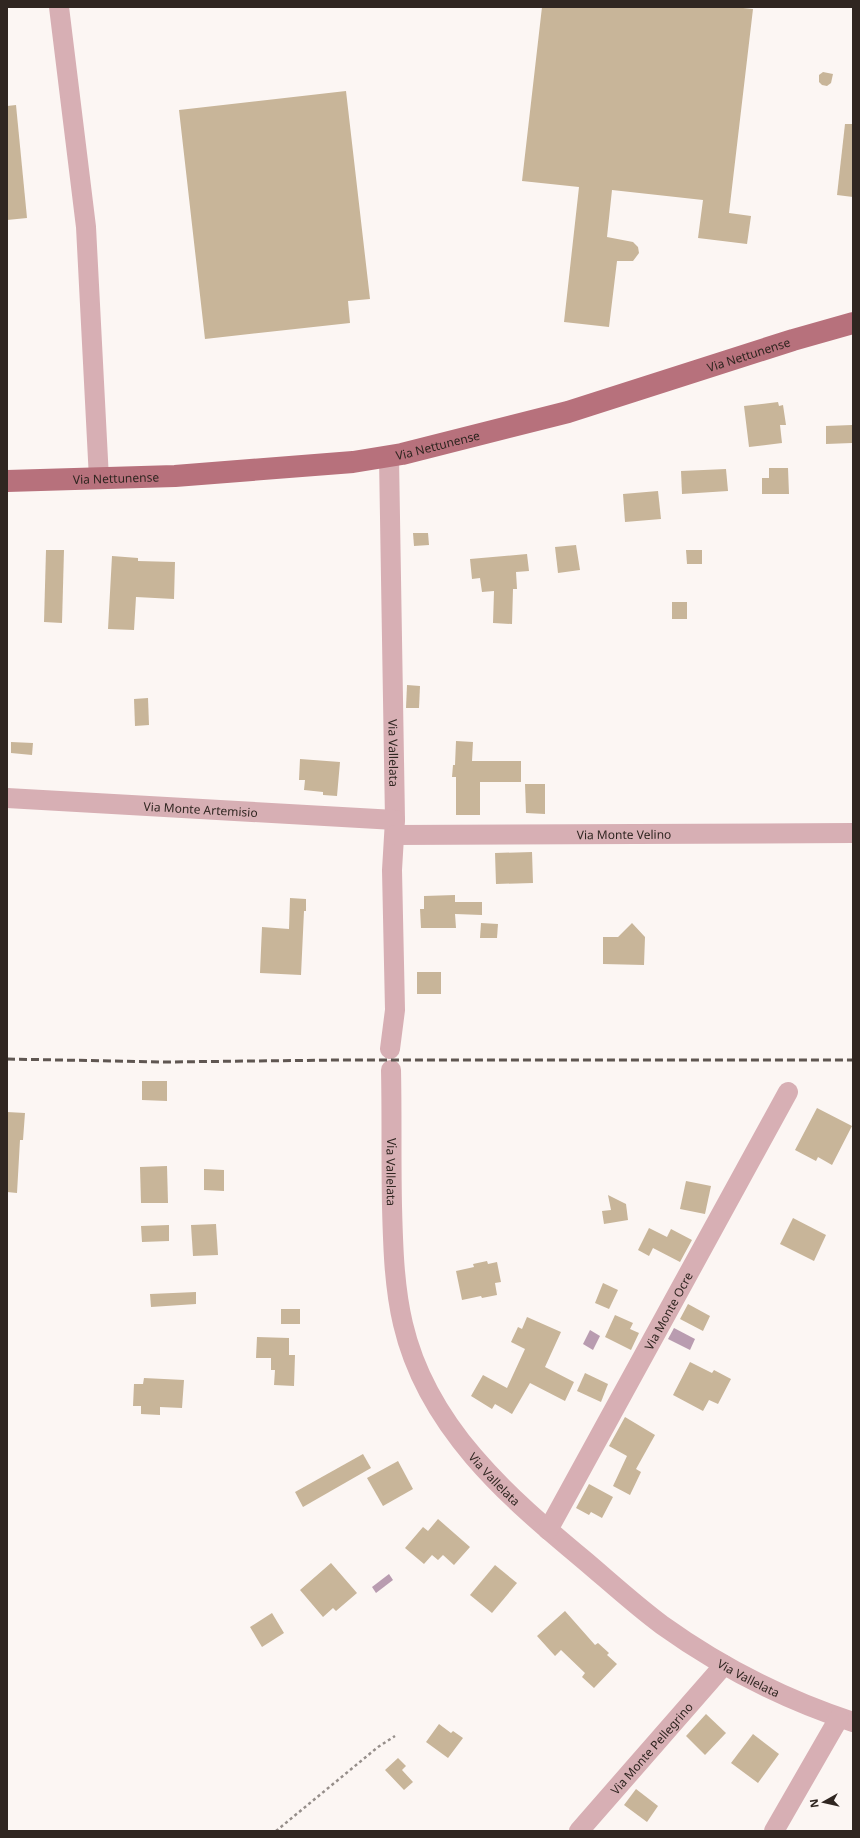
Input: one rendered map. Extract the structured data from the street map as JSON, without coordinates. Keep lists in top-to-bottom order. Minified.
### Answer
{"streets":{"main road":["Via Nettunense"],"street":["Via Vallelata","Via Monte Artemisio","Via Monte Velino","Via Monte Ocre","Via Monte Pellegrino"]},"crossings":[["Via Nettunense","Via Vallelata"],["Via Vallelata","Via Monte Artemisio"],["Via Vallelata","Via Monte Velino"],["Via Vallelata","Via Monte Ocre"],["Via Vallelata","Via Monte Pellegrino"],["Via Monte Artemisio","Via Monte Velino"]],"north":"left"}
